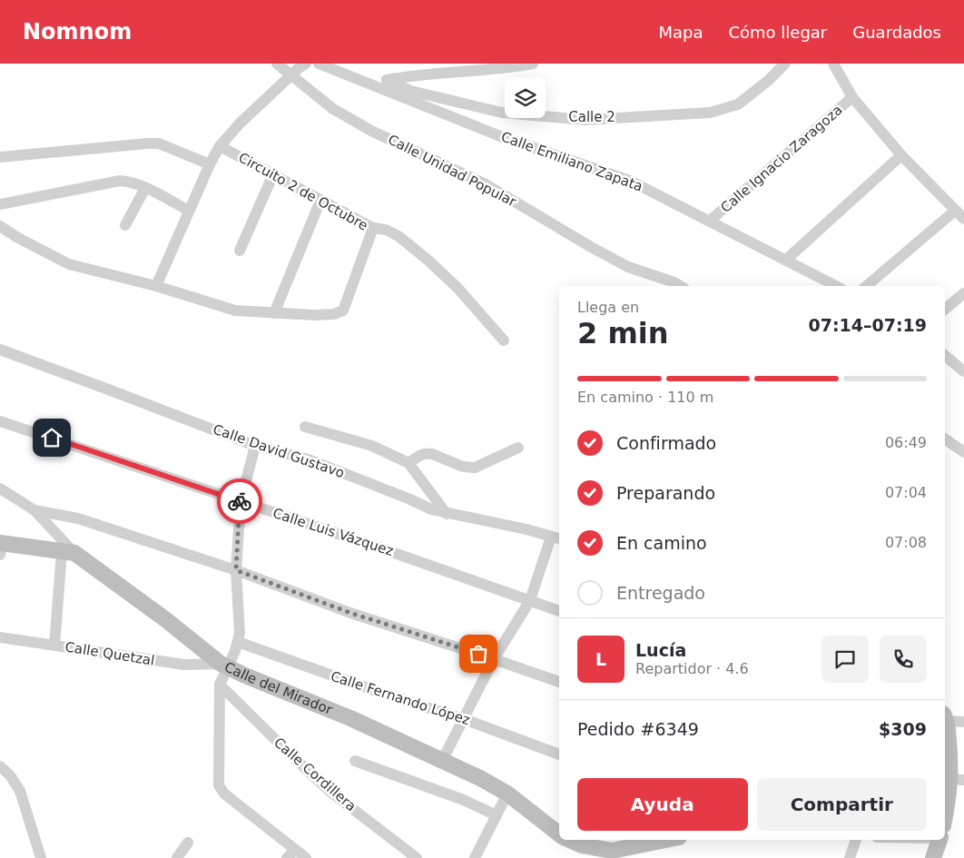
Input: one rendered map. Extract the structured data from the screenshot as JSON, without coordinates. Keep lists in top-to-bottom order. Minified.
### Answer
{"streets":{"street":["Calle 2","Calle Ignacio Zaragoza","Calle Emiliano Zapata","Calle Unidad Popular","Circuito 2 de Octubre","Calle David Gustavo","Calle Luis Vázquez","Calle Quetzal","Calle del Mirador","Calle Fernando López","Calle Cordillera"]},"crossings":[["Calle Ignacio Zaragoza","Calle Emiliano Zapata"],["Calle Quetzal","Calle del Mirador"]],"page":{"header":"Nomnom","nav":["Mapa","Cómo llegar","Guardados"],"heading":["2 min","Llega en","07:14–07:19"],"panel":["Lucía","Repartidor · 4.6","Pedido #6349","$309"],"bar":"En camino · 110 m","list":[["Confirmado","06:49"],["Preparando","07:04"],["En camino","07:08"],"Entregado"],"round":"L","buttons":["Ayuda","Compartir"]}}
